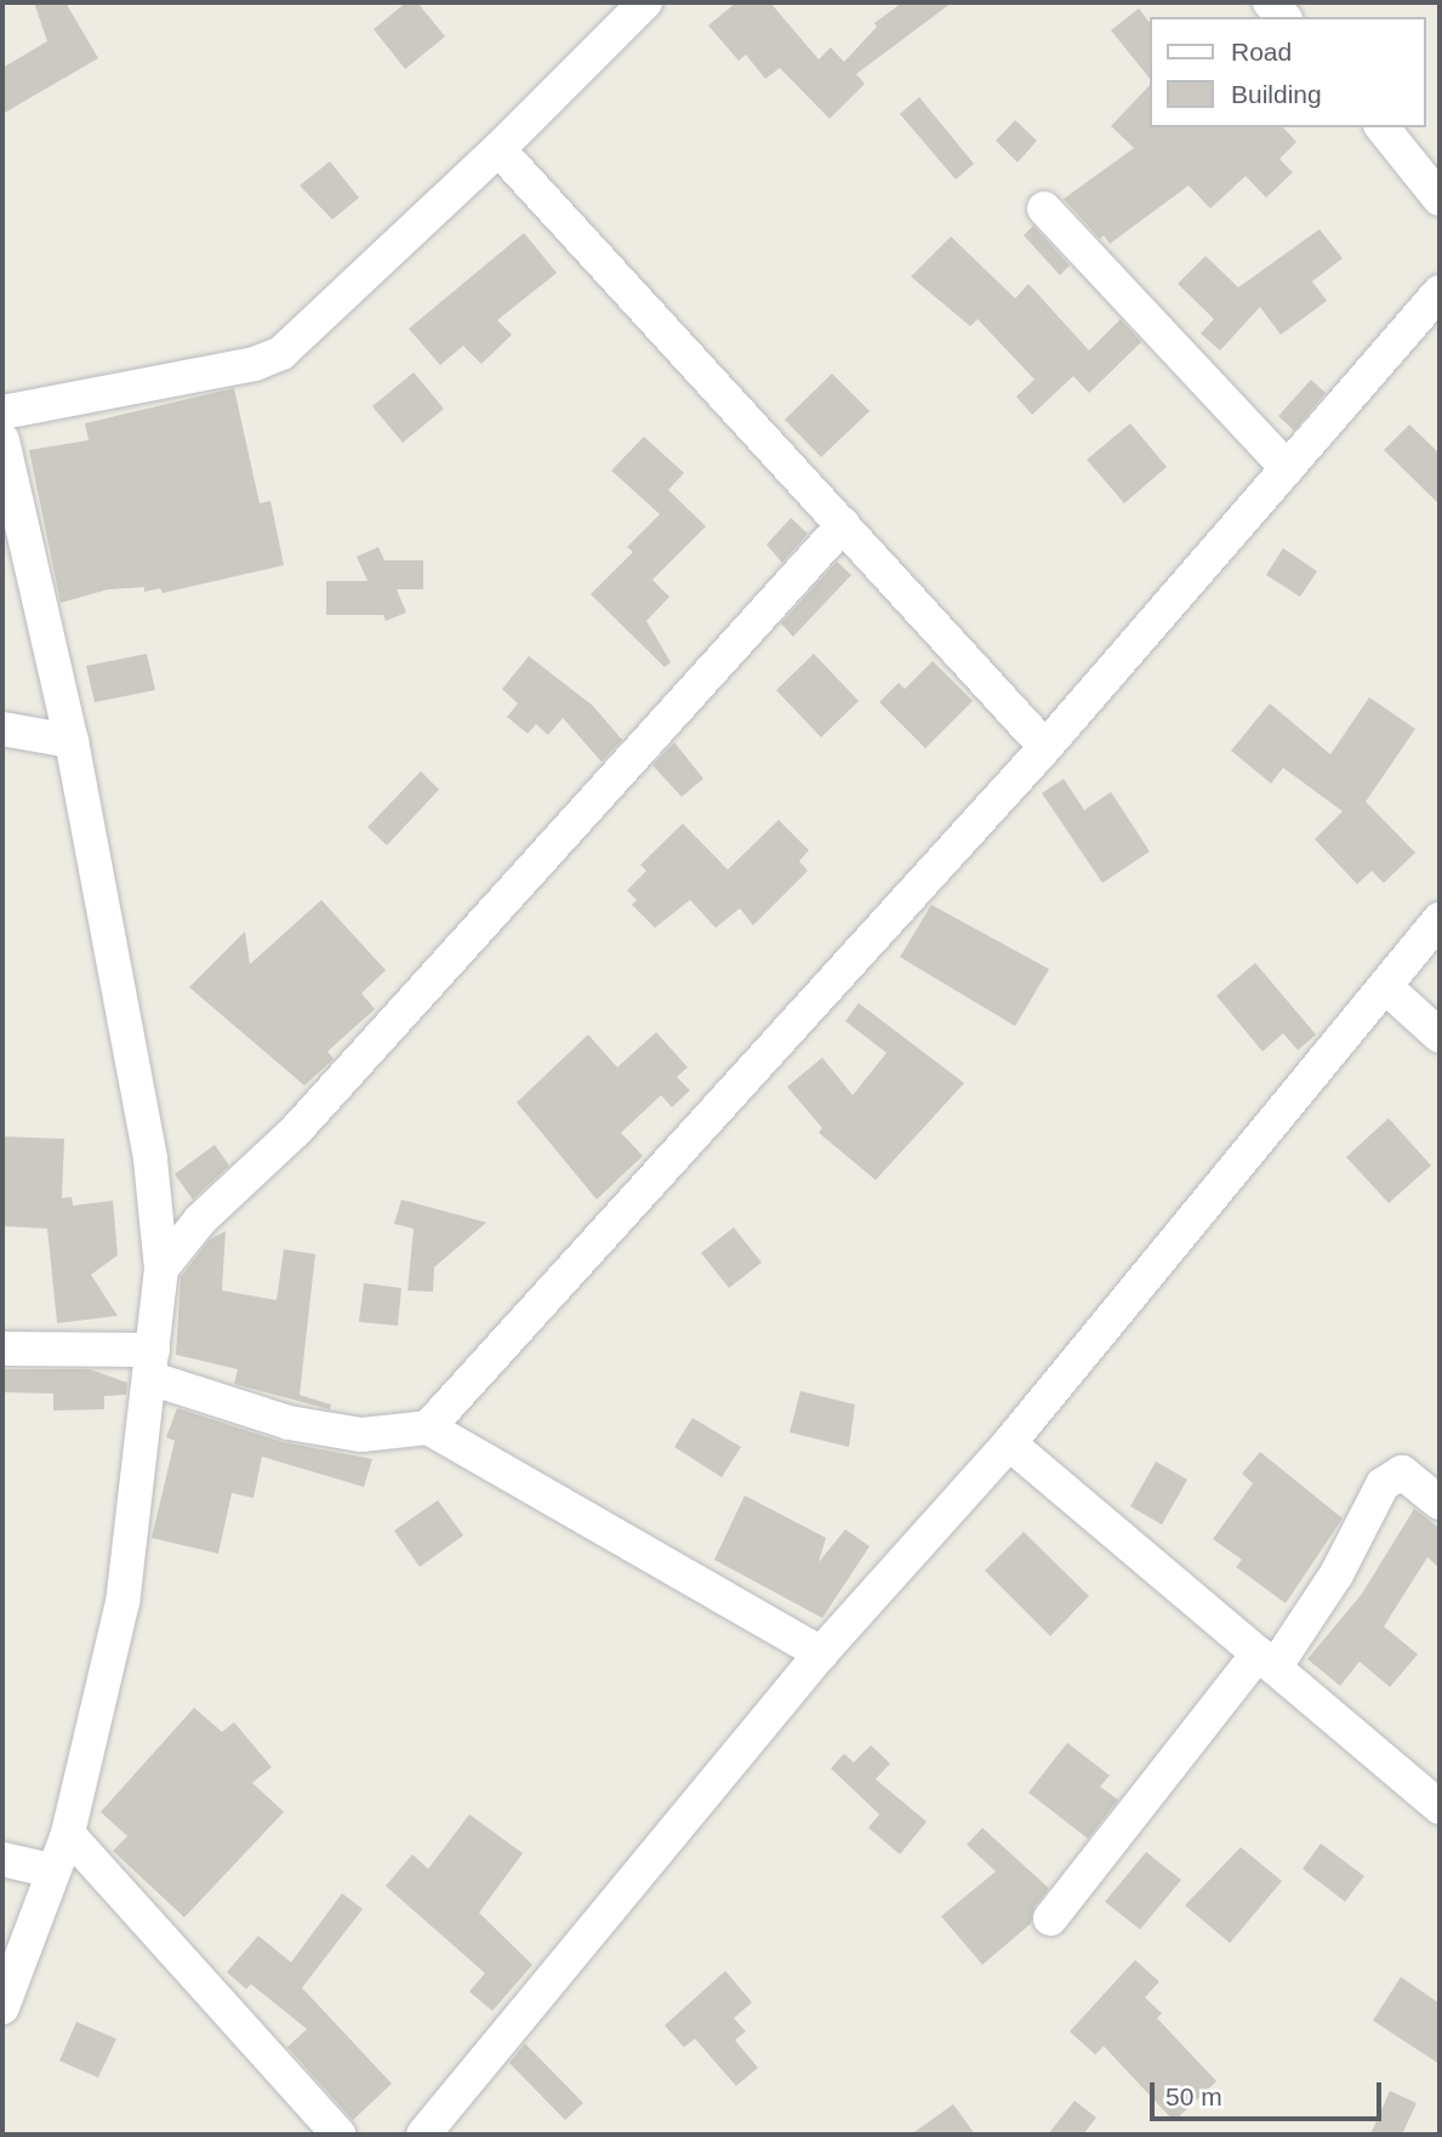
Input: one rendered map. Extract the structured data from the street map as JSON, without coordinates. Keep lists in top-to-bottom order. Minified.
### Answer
{"legend":["Road","Building"],"scale_bar":"50 m"}
